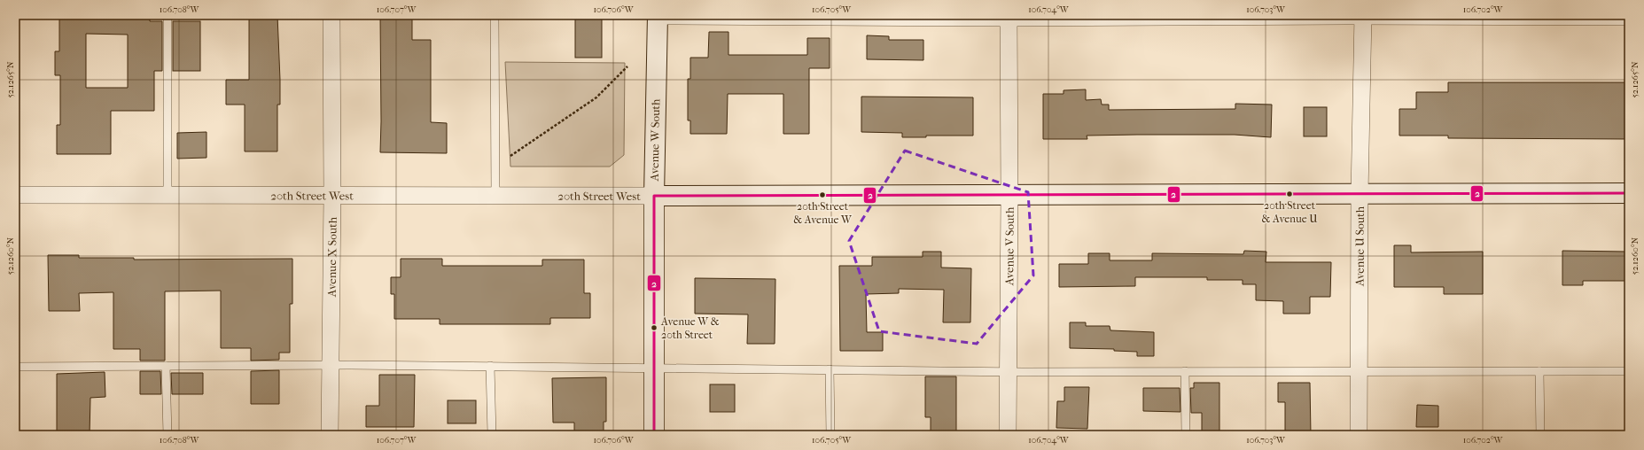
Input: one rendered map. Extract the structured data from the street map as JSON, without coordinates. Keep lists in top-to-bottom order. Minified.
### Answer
{"streets":{"main road":["Avenue W South","20th Street West"],"street":["Avenue V South","Avenue U South","Avenue X South"]},"crossings":[["Avenue W South","20th Street West"],["20th Street West","Avenue V South"],["20th Street West","Avenue U South"],["20th Street West","Avenue X South"]],"places":["20th Street & Avenue U","20th Street & Avenue W","Avenue W & 20th Street"],"lines":["transit line 2"],"coordinates":["106.708°W","106.707°W","106.706°W","106.705°W","106.704°W","106.703°W","106.702°W","52.1265°N","52.1260°N"]}
